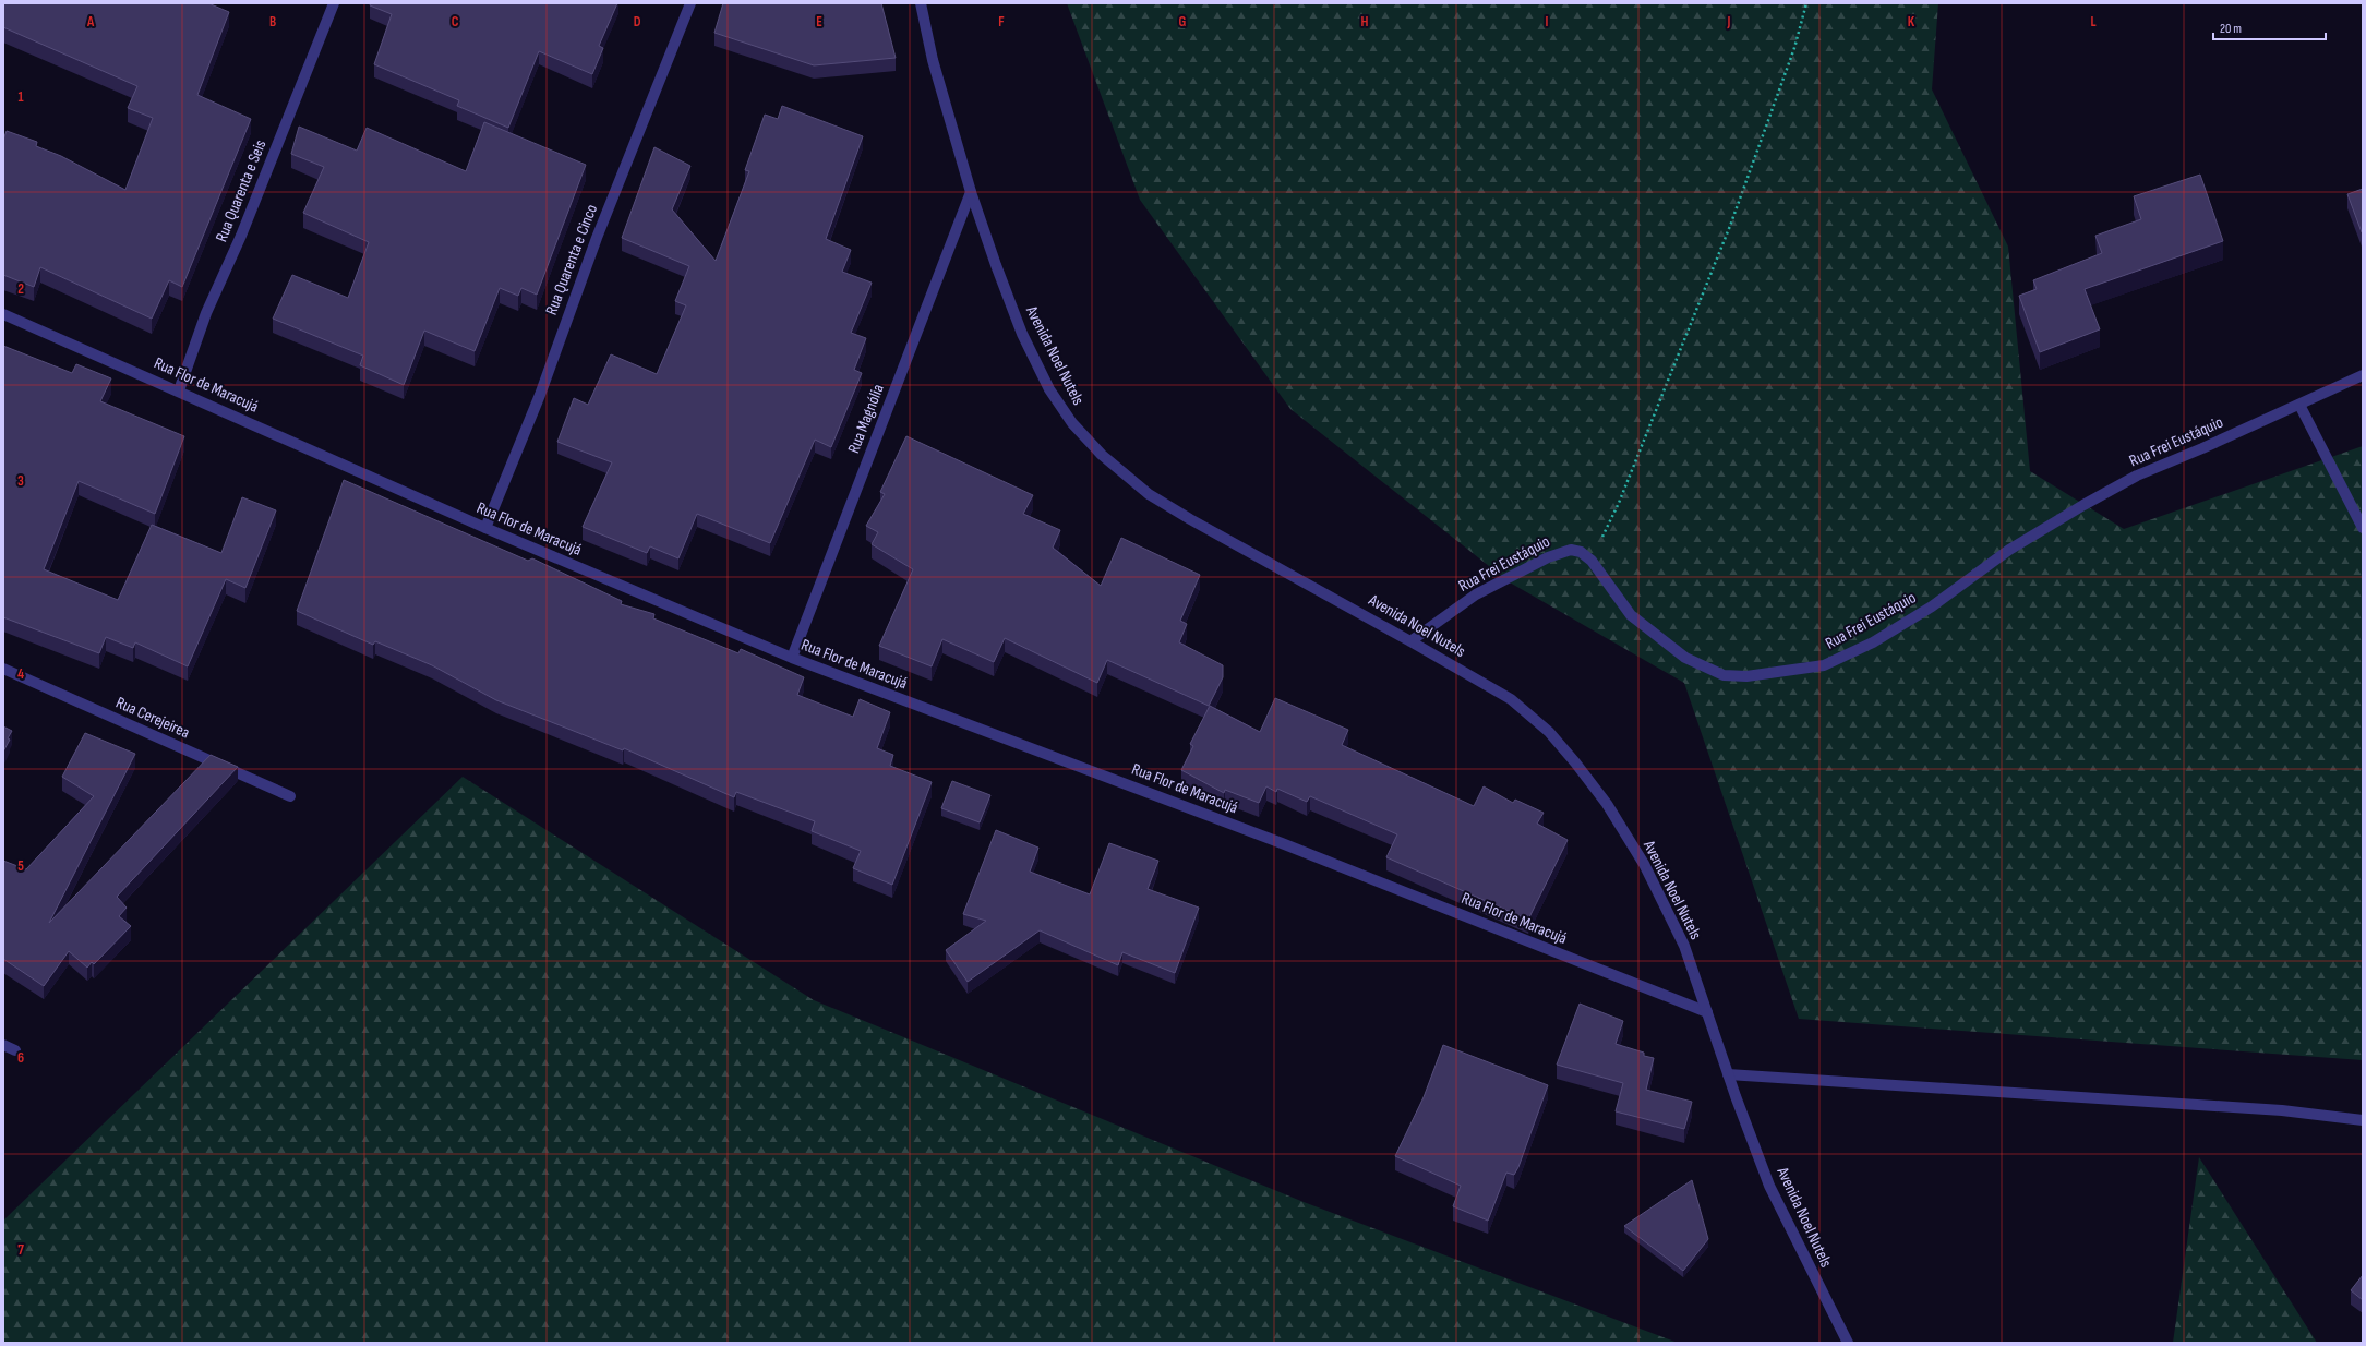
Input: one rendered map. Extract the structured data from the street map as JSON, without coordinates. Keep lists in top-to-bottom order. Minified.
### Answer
{"streets":{"street":["Rua Quarenta e Seis","Rua Quarenta e Cinco","Avenida Noel Nutels","Rua Flor de Maracujá","Rua Magnólia","Rua Frei Eustáquio","Rua Cerejeirea"]},"crossings":[["Rua Quarenta e Seis","Rua Flor de Maracujá"],["Rua Quarenta e Cinco","Rua Flor de Maracujá"],["Avenida Noel Nutels","Rua Flor de Maracujá"],["Avenida Noel Nutels","Rua Magnólia"],["Avenida Noel Nutels","Rua Frei Eustáquio"],["Rua Flor de Maracujá","Rua Magnólia"]],"scale_bar":"20 m","grid":{"columns":["A","B","C","D","E","F","G","H","I","J","K","L"],"rows":["1","2","3","4","5","6","7"]}}
